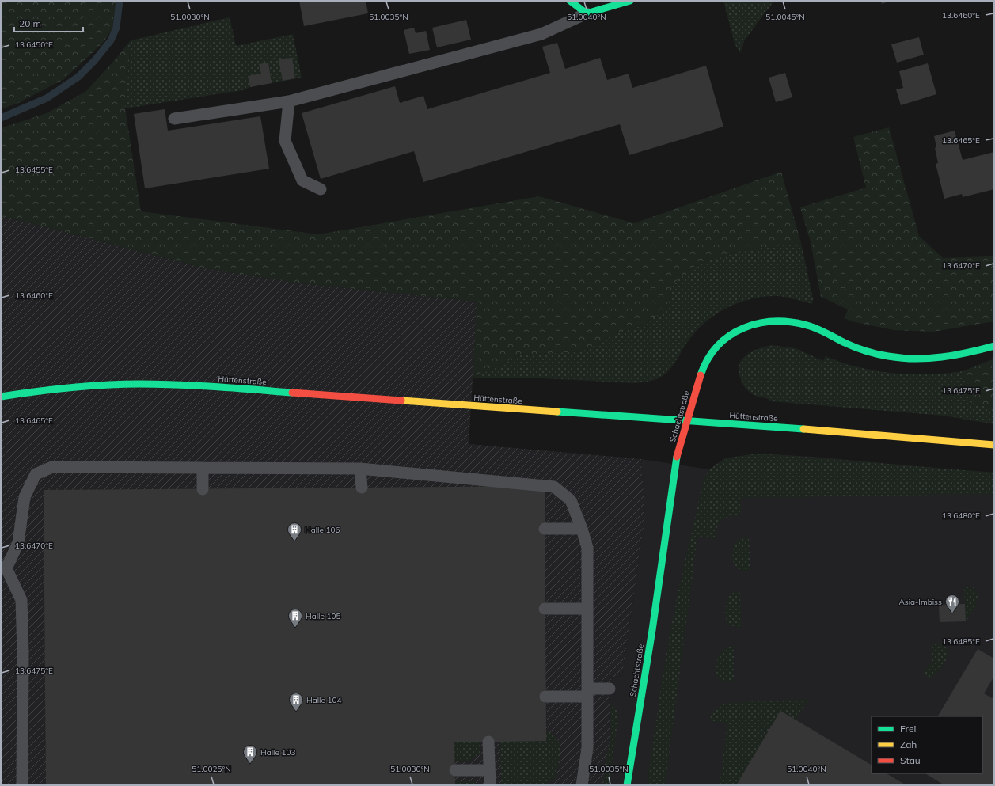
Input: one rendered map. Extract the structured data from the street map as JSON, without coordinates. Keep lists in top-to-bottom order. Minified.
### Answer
{"streets":{"main road":["Hüttenstraße","Schachtstraße"]},"crossings":[["Hüttenstraße","Schachtstraße"]],"places":{"building":["Halle 106","Halle 105","Halle 104","Halle 103"],"restaurant":["Asia-Imbiss"]},"legend":["Frei","Zäh","Stau"],"scale_bar":"20 m","coordinates":["13.6460°E","51.0030°N","51.0035°N","51.0040°N","51.0045°N","13.6450°E","13.6465°E","13.6455°E","13.6470°E","13.6475°E","13.6480°E","13.6485°E","51.0025°N"]}
